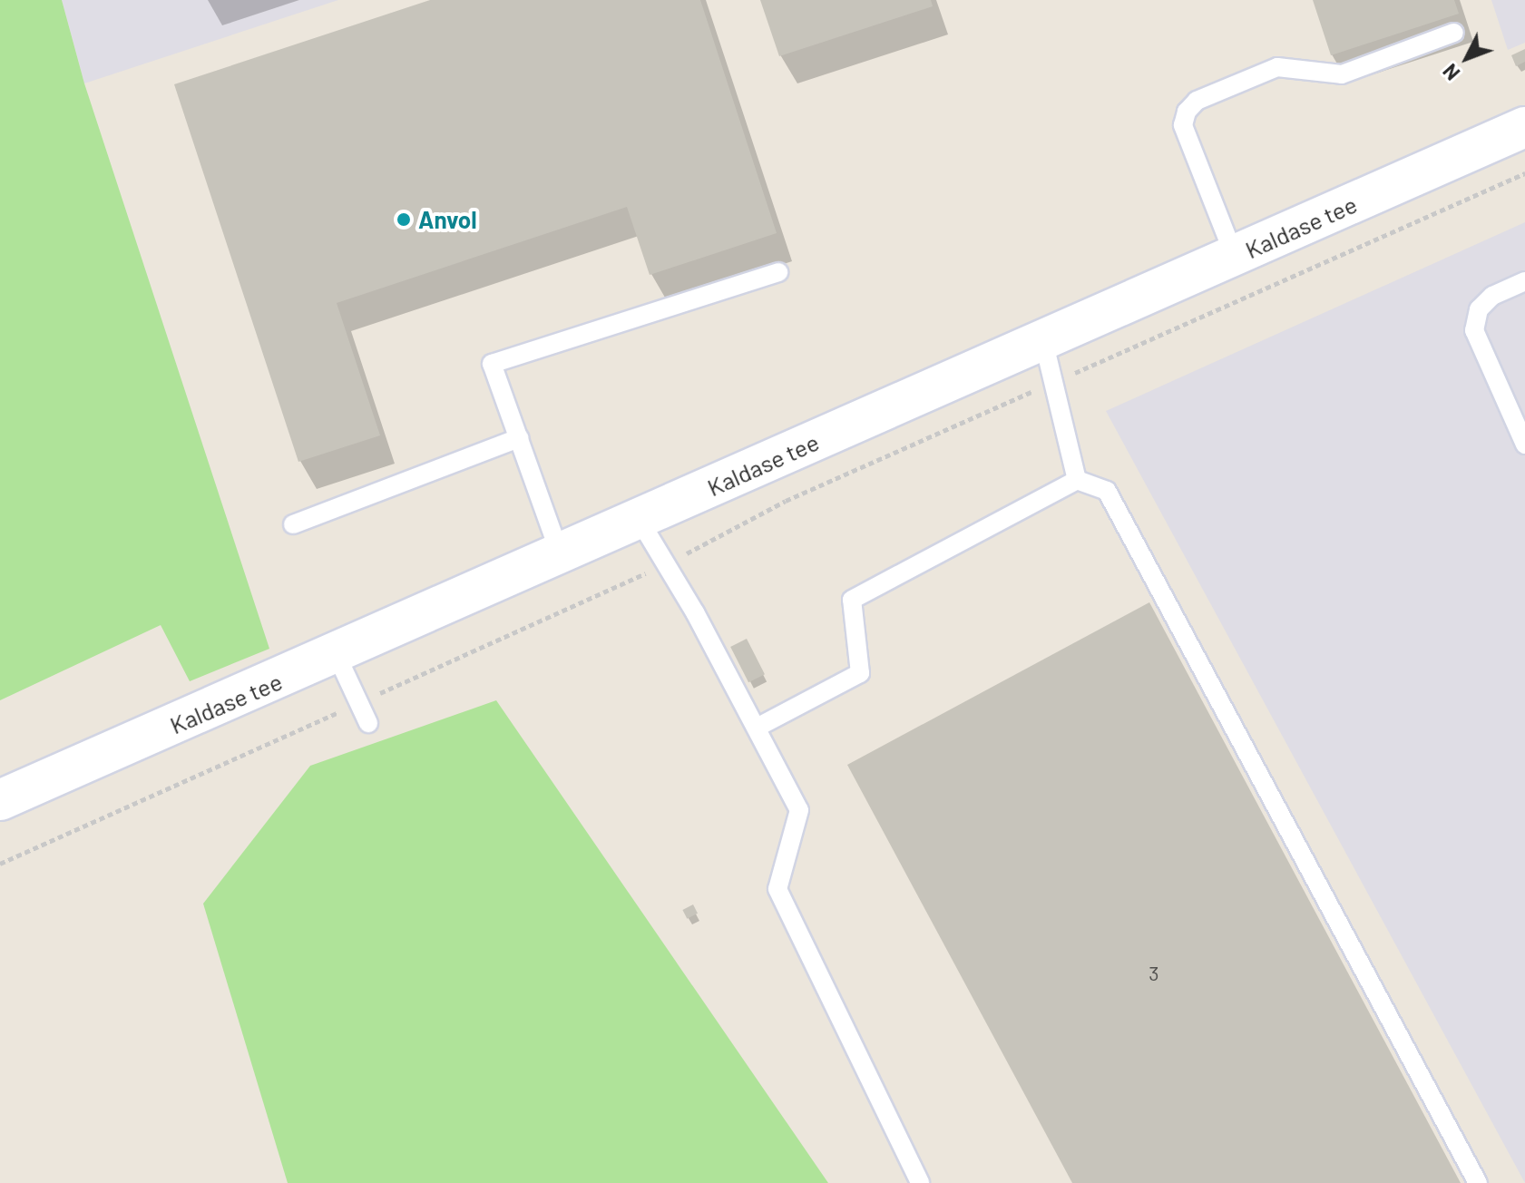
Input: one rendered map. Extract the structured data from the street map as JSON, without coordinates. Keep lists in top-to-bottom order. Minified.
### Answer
{"streets":{"street":["Kaldase tee"]},"places":["Anvol"],"house_numbers":["3"],"north":"bottom left"}
